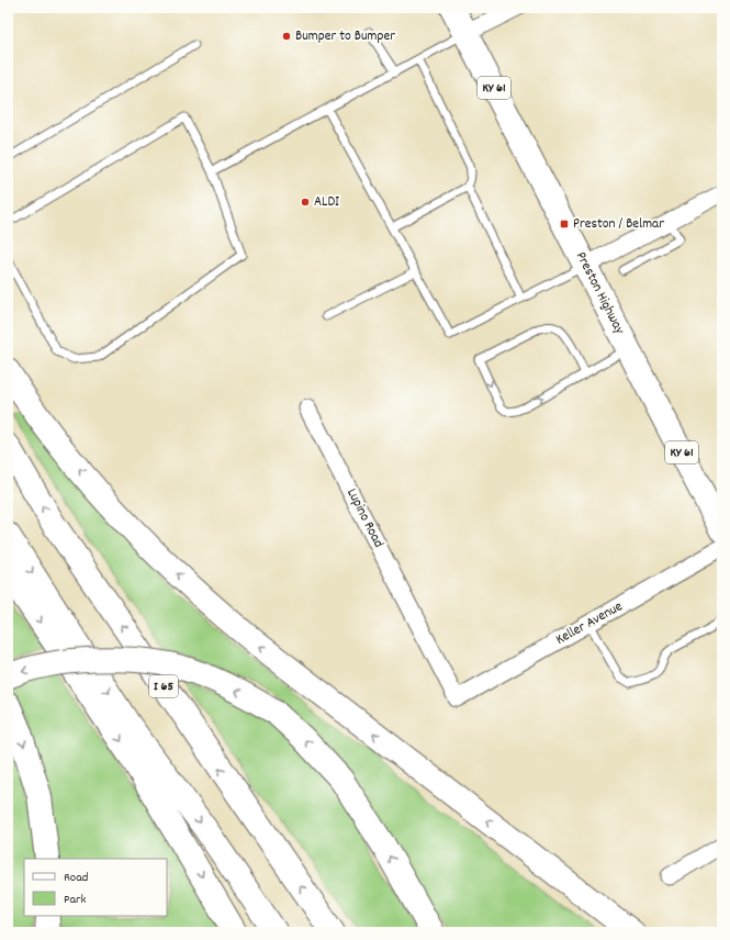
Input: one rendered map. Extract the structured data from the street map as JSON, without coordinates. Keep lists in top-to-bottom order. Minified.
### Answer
{"streets":{"main road":["KY 61","Preston Highway","I 65"],"street":["Lupino Road","Keller Avenue"]},"crossings":[["Lupino Road","Keller Avenue"]],"places":{"other":["Bumper to Bumper","ALDI"],"transit":["Preston / Belmar"]},"legend":["Road","Park"]}
